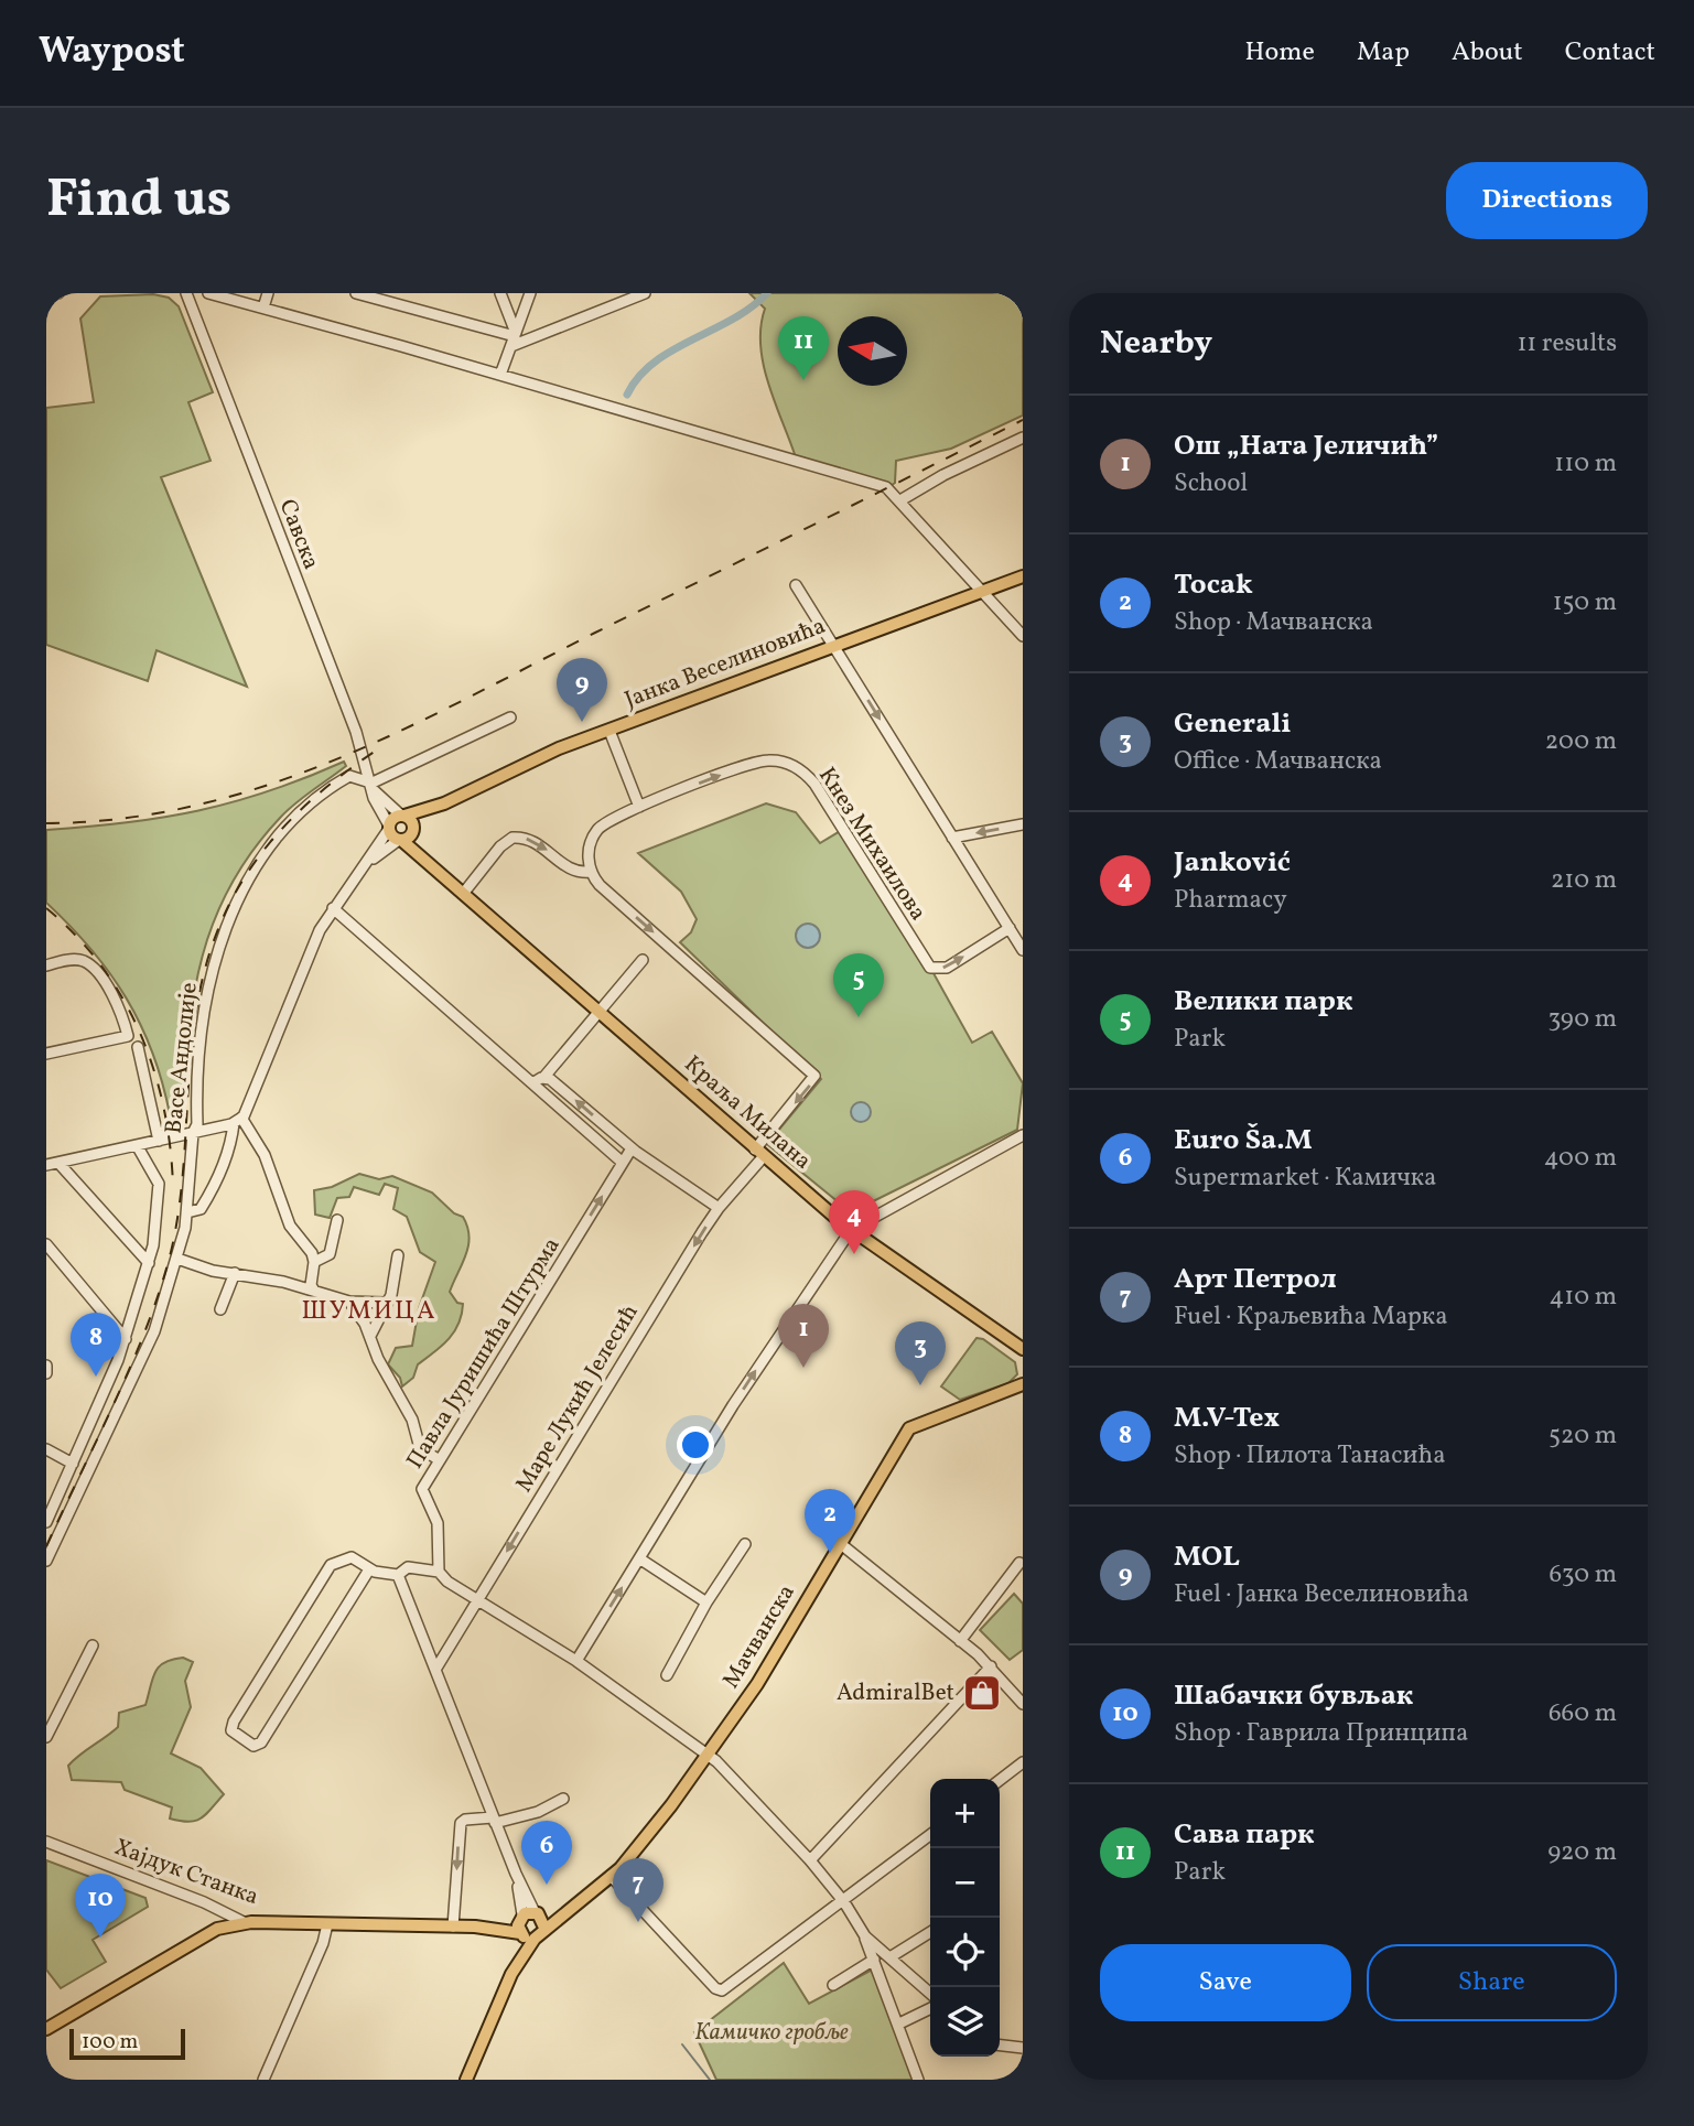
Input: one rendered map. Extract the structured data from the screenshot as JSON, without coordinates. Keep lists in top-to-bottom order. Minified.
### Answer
{"streets":{"main road":["Јанка Веселиновића","Краља Милана","Мачванска","Хајдук Станка"],"street":["Савска","Кнез Михаилова","Васе Андолије","Павла Јуришића Штурма","Маре Лукић Јелесић"]},"crossings":[["Савска","Јанка Веселиновића"],["Савска","Васе Андолије"],["Јанка Веселиновића","Краља Милана"],["Краља Милана","Маре Лукић Јелесић"],["Мачванска","Хајдук Станка"]],"one_way":["Павла Јуришића Штурма","Маре Лукић Јелесић"],"districts":["ШУМИЦА"],"parks":["Камичко гробље"],"places":{"shop":["AdmiralBet"]},"scale_bar":"100 m","north":"left","page":{"header":"Waypost","nav":["Home","Map","About","Contact"],"buttons":["Directions",["Save","Share"]],"title":"Find us","heading":["Nearby","11 results"],"pins":["11","9","5","4","1","8","3","2","6","7","10"],"list":[{"mark":"1","name":"Ош „Ната Јеличић”","note":"School","value":"110 m"},{"mark":"2","name":"Tocak","note":"Shop · Мачванска","value":"150 m"},{"mark":"3","name":"Generali","note":"Office · Мачванска","value":"200 m"},{"mark":"4","name":"Janković","note":"Pharmacy","value":"210 m"},{"mark":"5","name":"Велики парк","note":"Park","value":"390 m"},{"mark":"6","name":"Euro Ša.M","note":"Supermarket · Камичка","value":"400 m"},{"mark":"7","name":"Арт Петрол","note":"Fuel · Краљевића Марка","value":"410 m"},{"mark":"8","name":"M.V-Tex","note":"Shop · Пилота Танасића","value":"520 m"},{"mark":"9","name":"MOL","note":"Fuel · Јанка Веселиновића","value":"630 m"},{"mark":"10","name":"Шабачки бувљак","note":"Shop · Гаврила Принципа","value":"660 m"},{"mark":"11","name":"Сава парк","note":"Park","value":"920 m"}],"map_buttons":["+","−"],"scale":"100 m"}}
